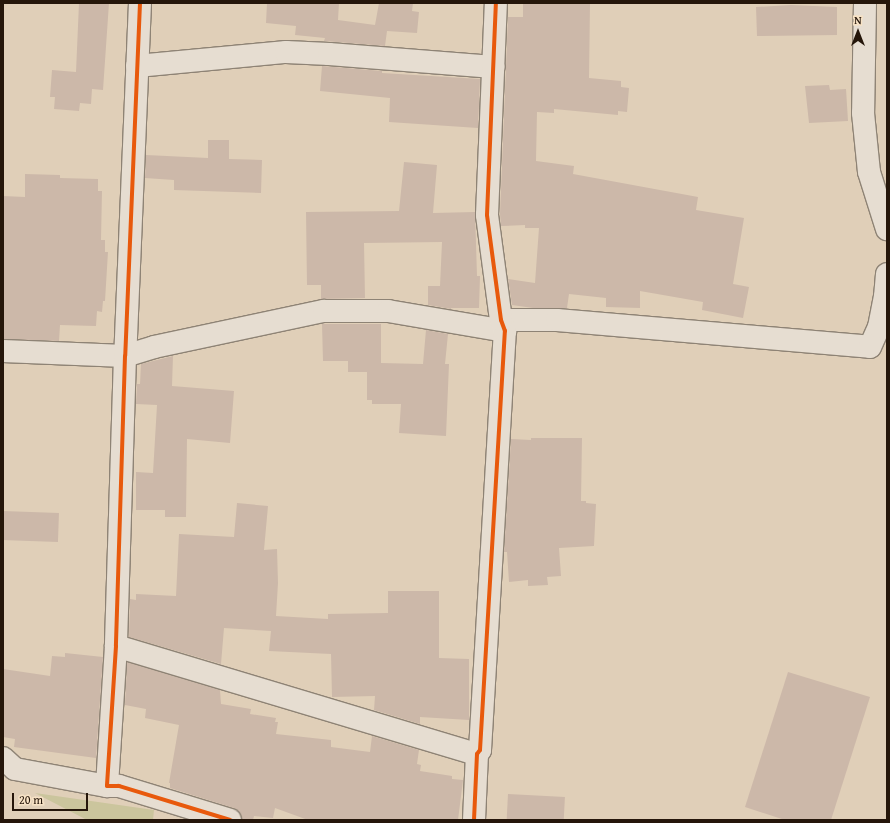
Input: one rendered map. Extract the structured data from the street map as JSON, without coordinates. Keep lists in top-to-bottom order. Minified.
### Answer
{"scale_bar":"20 m","north":"top"}
